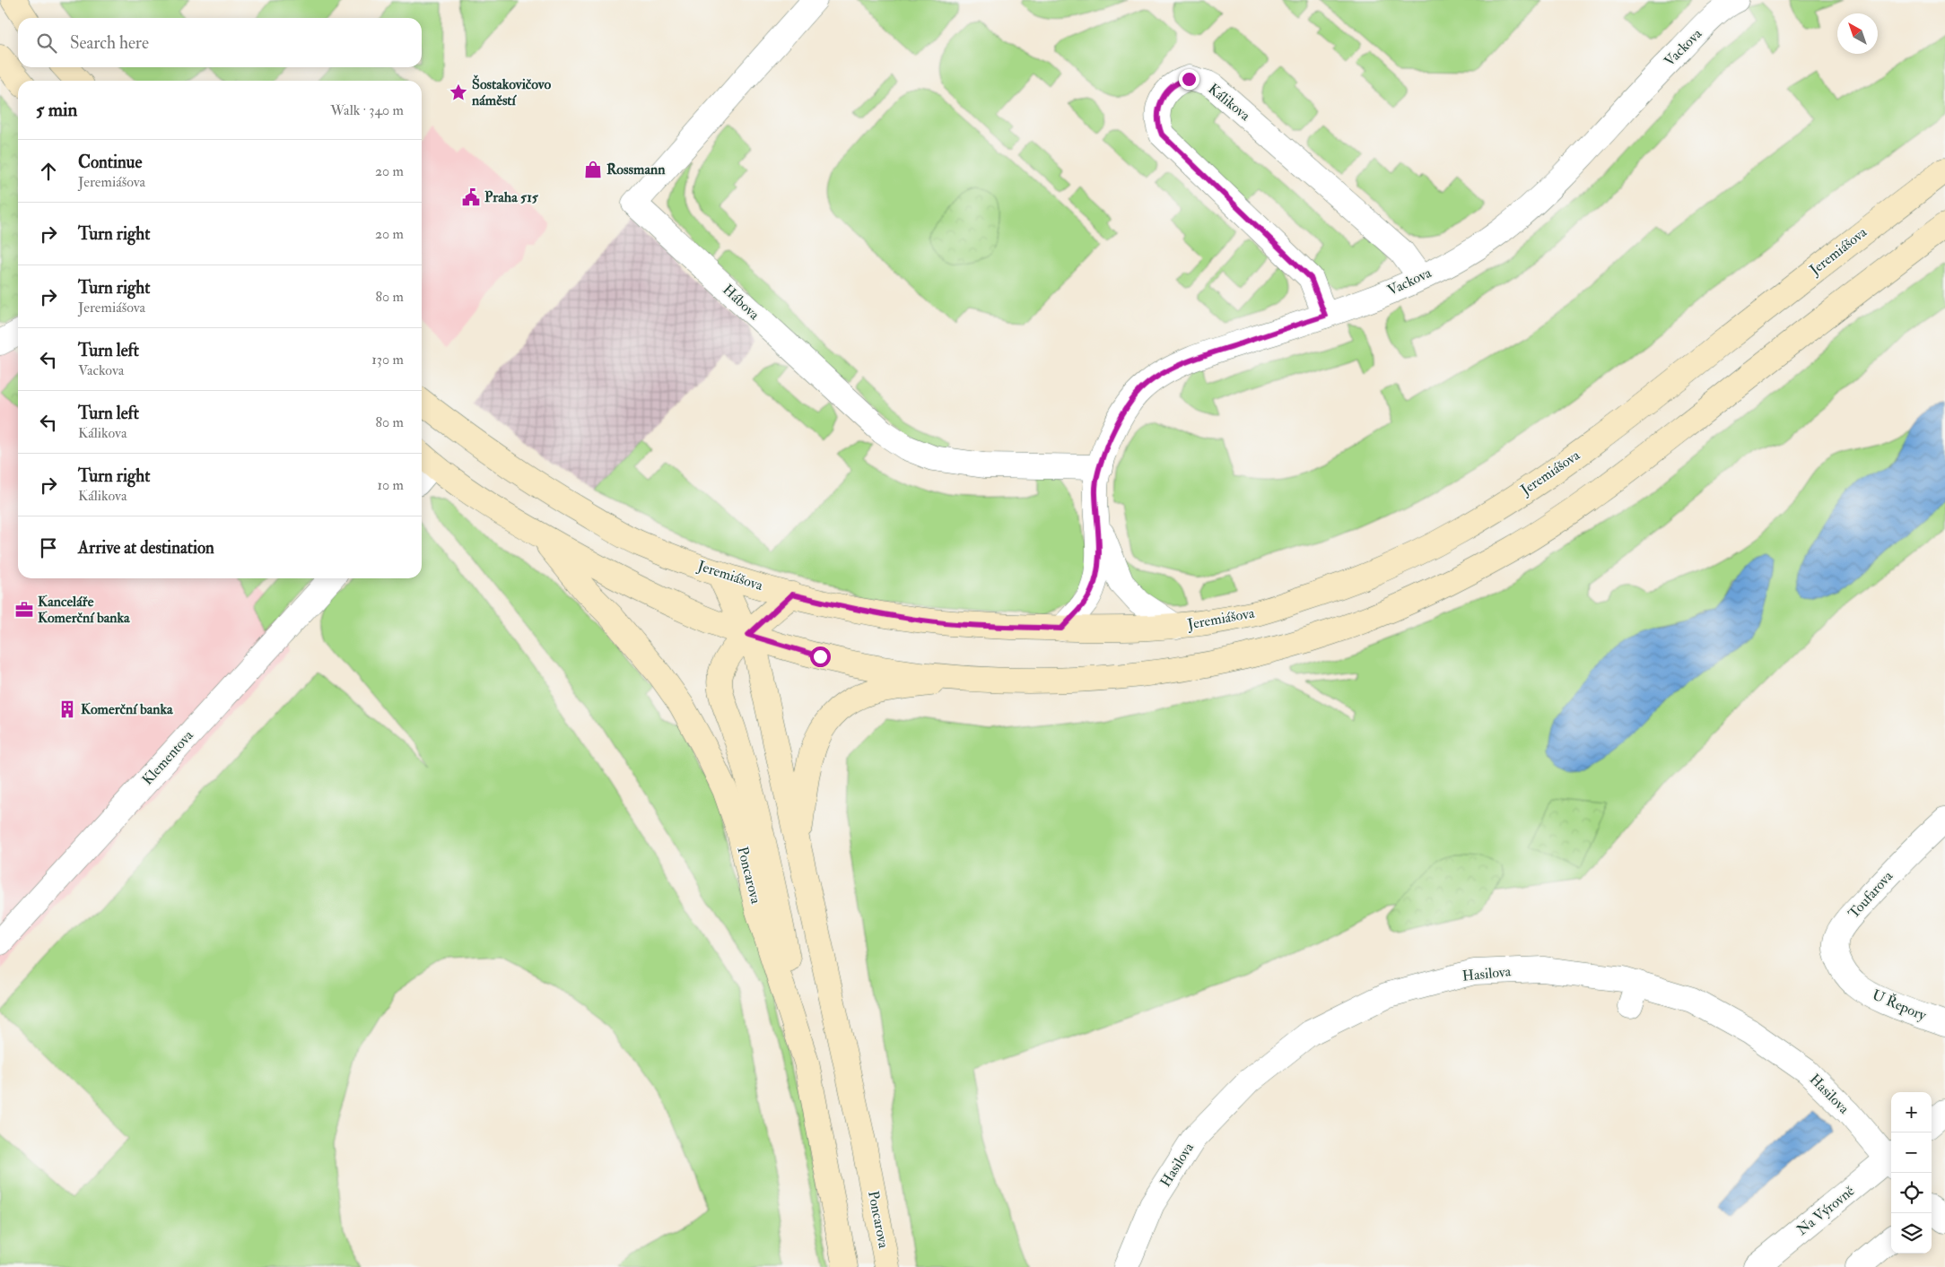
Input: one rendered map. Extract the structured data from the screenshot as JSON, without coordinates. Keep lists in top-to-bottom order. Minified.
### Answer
{"streets":{"main road":["Jeremiášova","Poncarova"],"street":["Vackova","Kálikova","Hábova","Klementova","Toufarova","Hasilova","U Řepory","Na Výrovně"]},"crossings":[["Vackova","Kálikova"],["Vackova","Jeremiášova"],["Vackova","Hábova"],["Jeremiášova","Poncarova"],["Toufarova","U Řepory"]],"places":{"place":["Šostakovičovo náměstí"],"shop":["Rossmann"],"public building":["Praha 515"],"office":["Kanceláře Komerční banka"],"building":["Komerční banka"]},"north":"top left","page":{"search":"Search here","heading":["5 min","Walk · 340 m"],"list":[["Continue","Jeremiášova","20 m"],["Turn right","20 m"],["Turn right","Jeremiášova","80 m"],["Turn left","Vackova","130 m"],["Turn left","Kálikova","80 m"],["Turn right","Kálikova","10 m"],"Arrive at destination"],"map_buttons":["+","−"]}}
